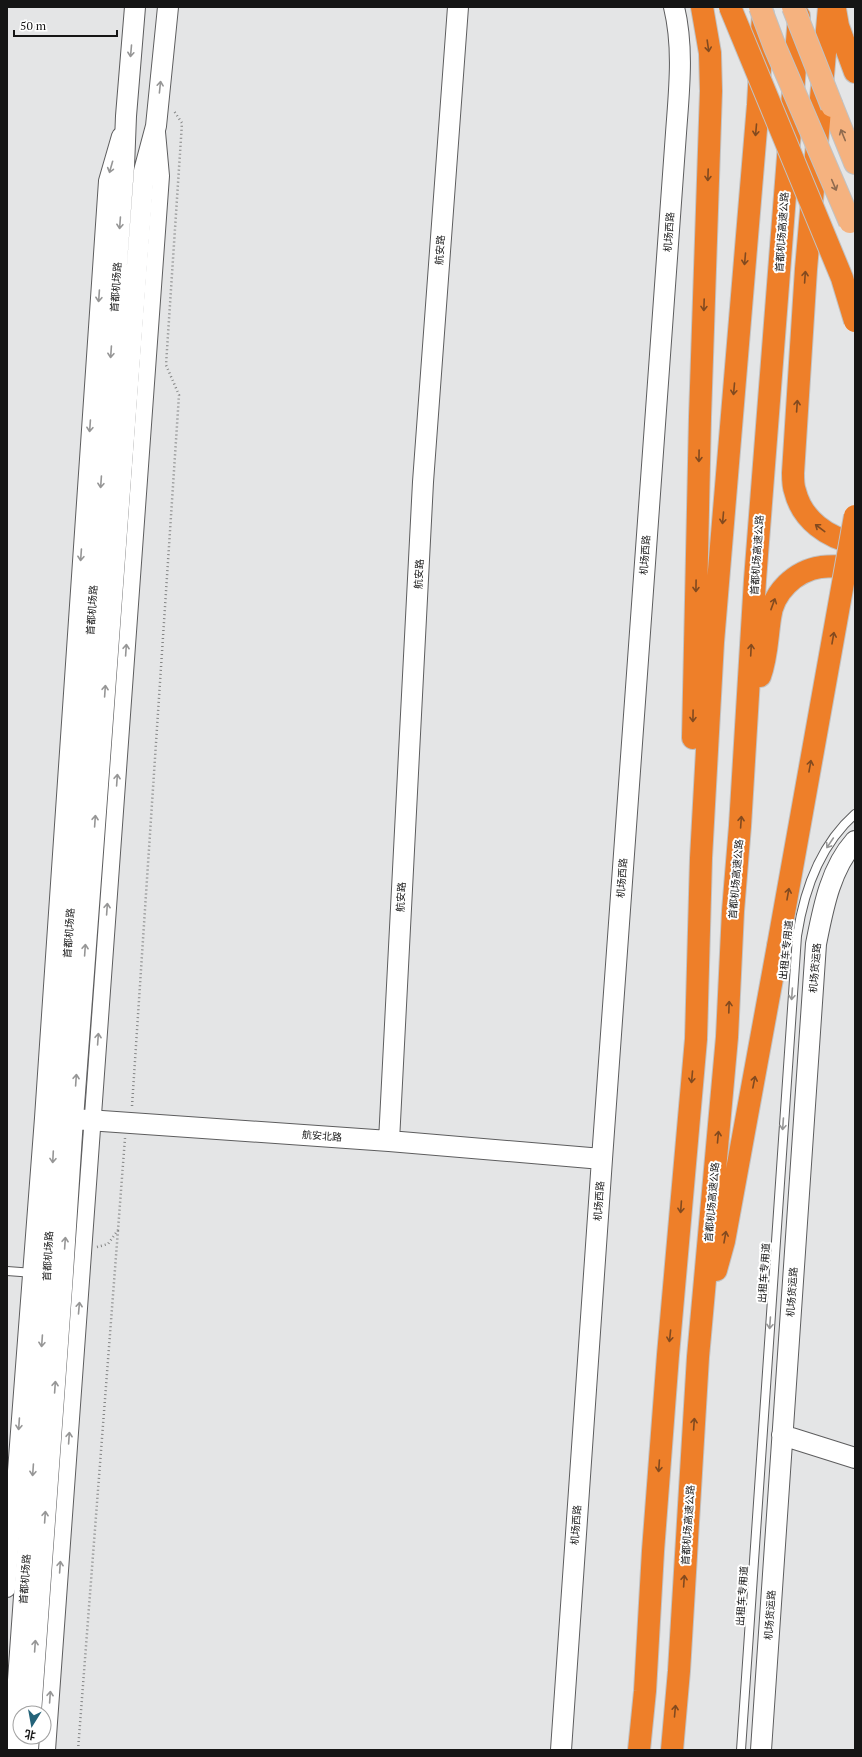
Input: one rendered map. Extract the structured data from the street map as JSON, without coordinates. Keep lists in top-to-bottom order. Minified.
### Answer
{"streets":{"highway":["首都机场高速公路"],"street":["机场西路","航安路","首都机场路","机场货运路","航安北路"],"lane":["出租车专用道"]},"crossings":[["机场西路","航安北路"],["航安路","航安北路"],["首都机场路","航安北路"]],"one_way":["出租车专用道"],"scale_bar":"50 m","north":"bottom"}
